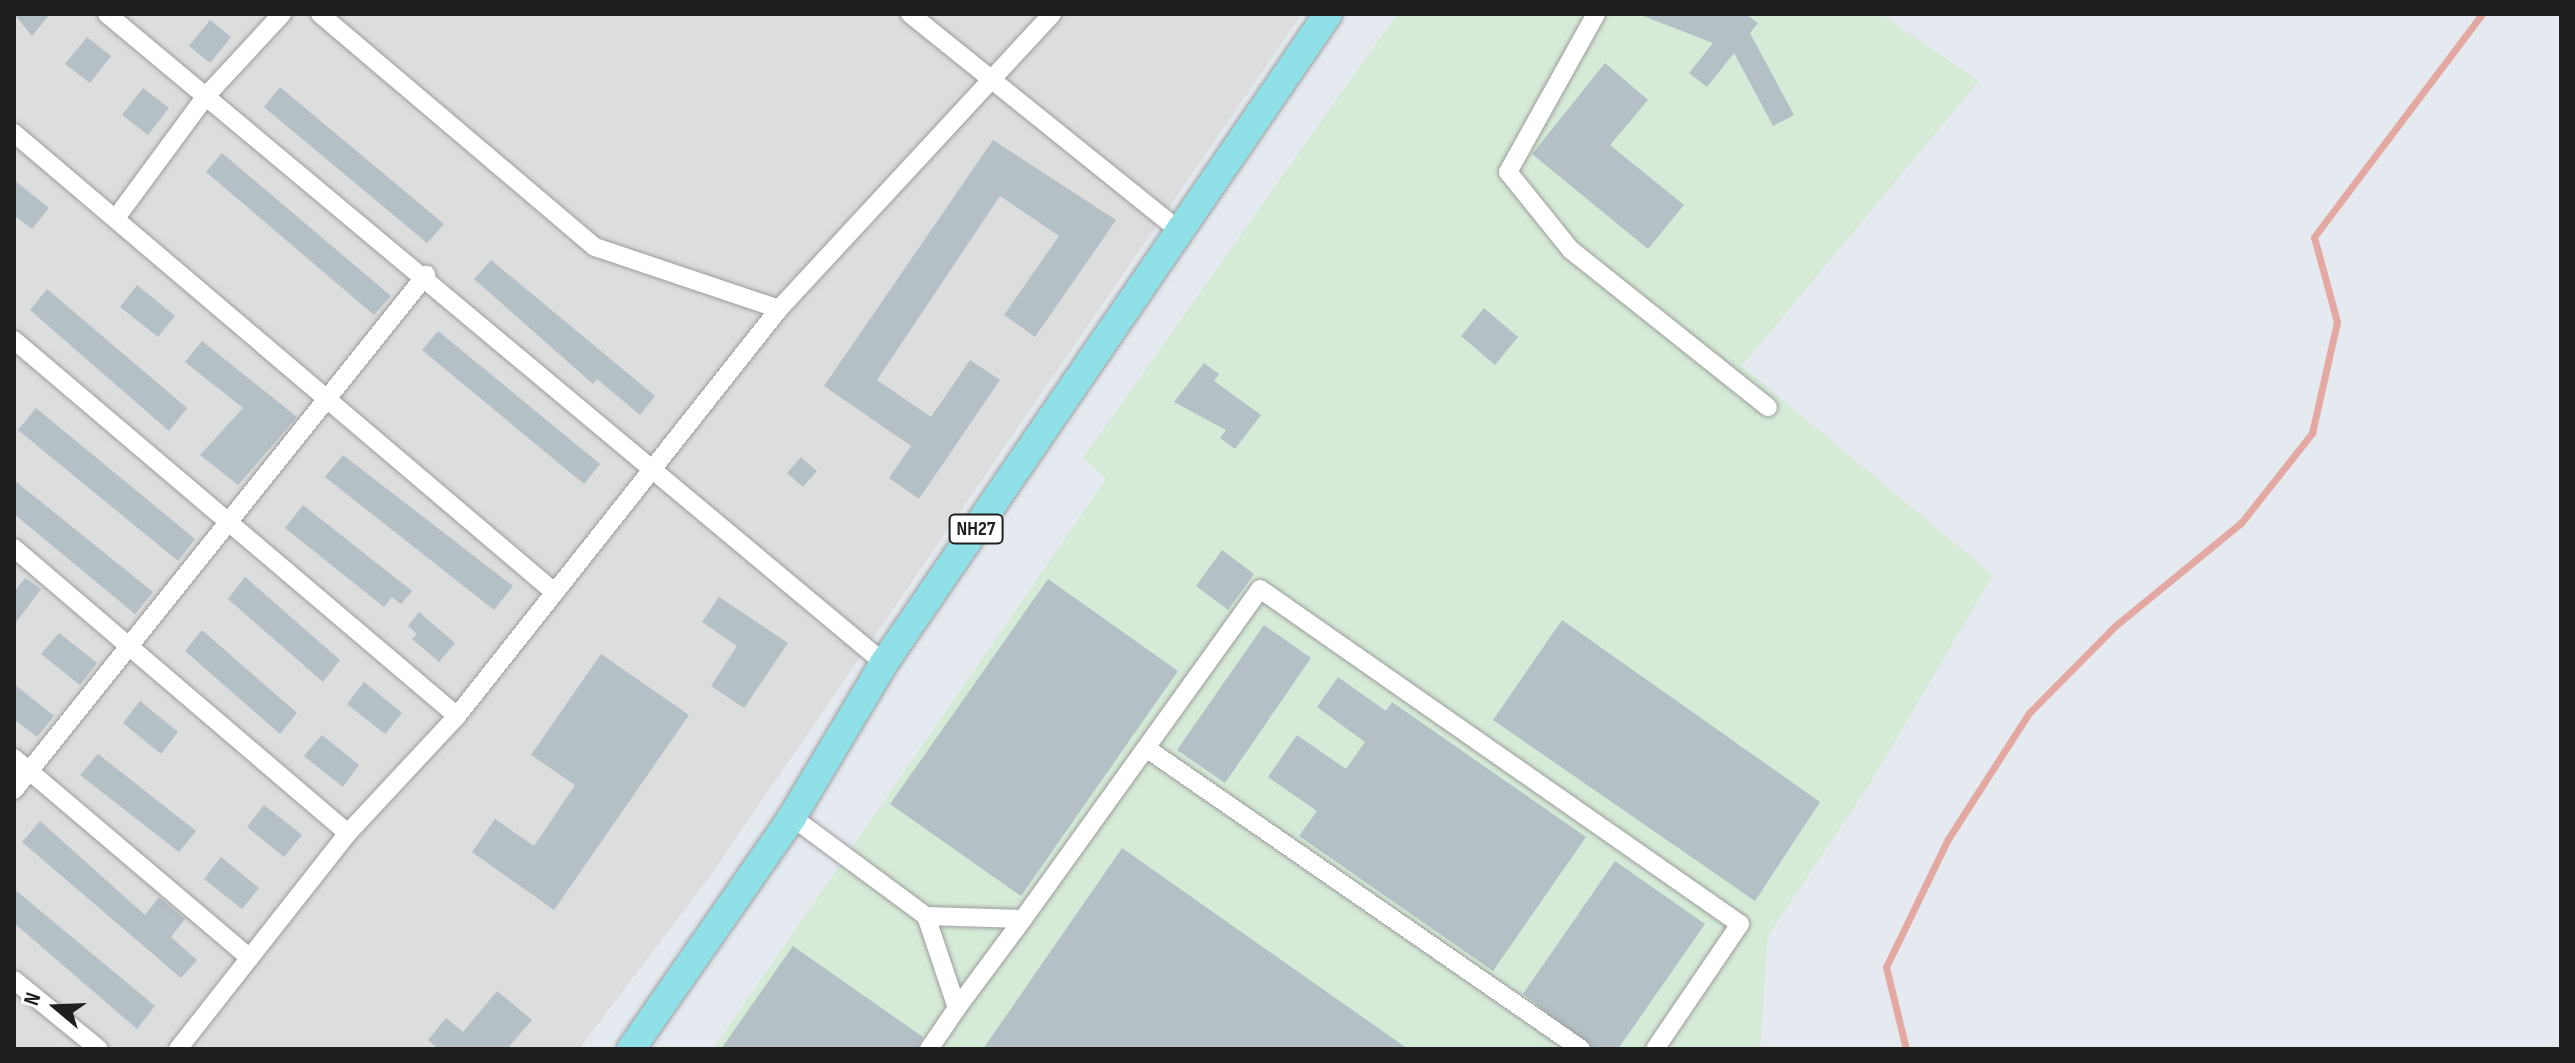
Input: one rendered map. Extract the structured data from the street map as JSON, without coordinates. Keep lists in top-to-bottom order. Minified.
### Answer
{"streets":{"highway":["NH27"]},"north":"left"}
